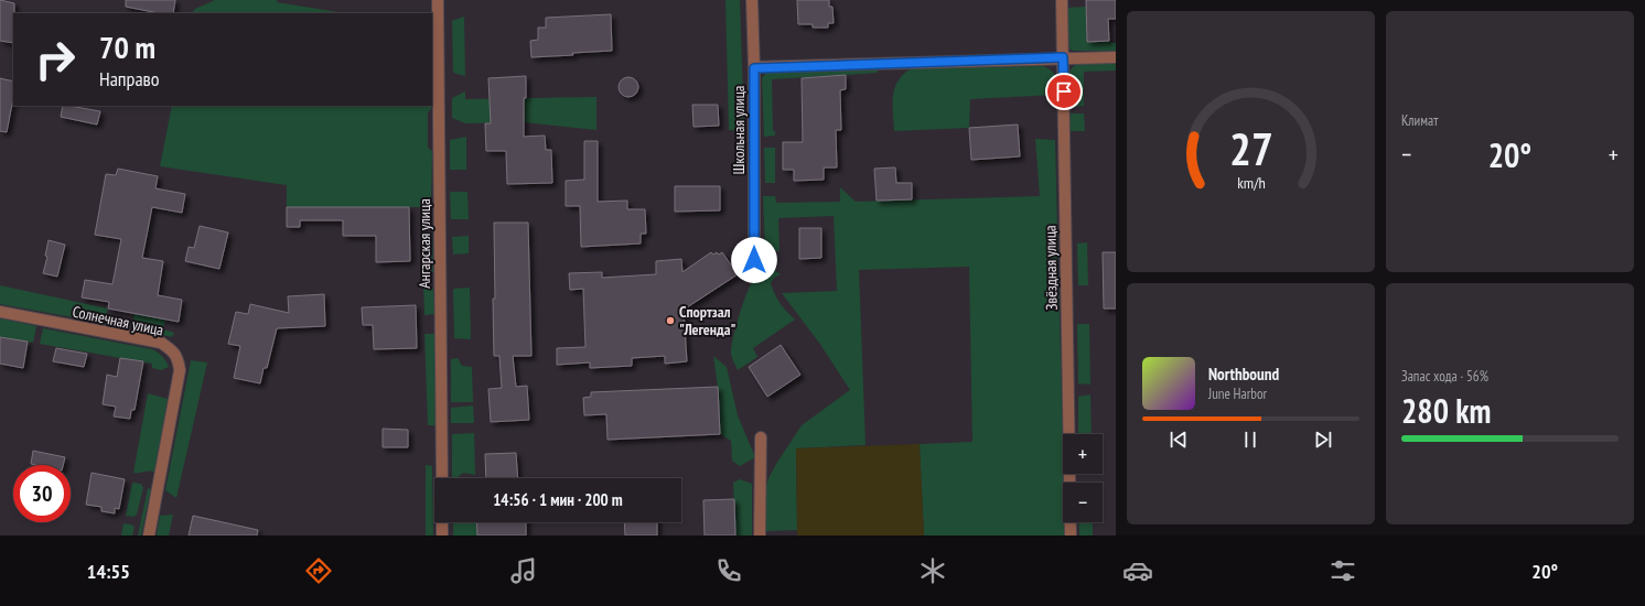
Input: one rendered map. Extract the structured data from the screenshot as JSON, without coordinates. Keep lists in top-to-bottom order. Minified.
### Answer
{"streets":{"street":["Школьная улица","Ангарская улица","Звёздная улица","Солнечная улица"]},"places":["Спортзал \"Легенда\""],"page":{"tile":["Климат",["Запас хода · 56%","280 km"]],"turn":["70 m","Направо"],"heat":["−","20°","+"],"song":["Northbound","June Harbor"],"map_buttons":["+","−"],"limit":"30","trip":"14:56 · 1 мин · 200 m","tabs":["14:55","20°"],"gauge":["27","km/h"]}}
